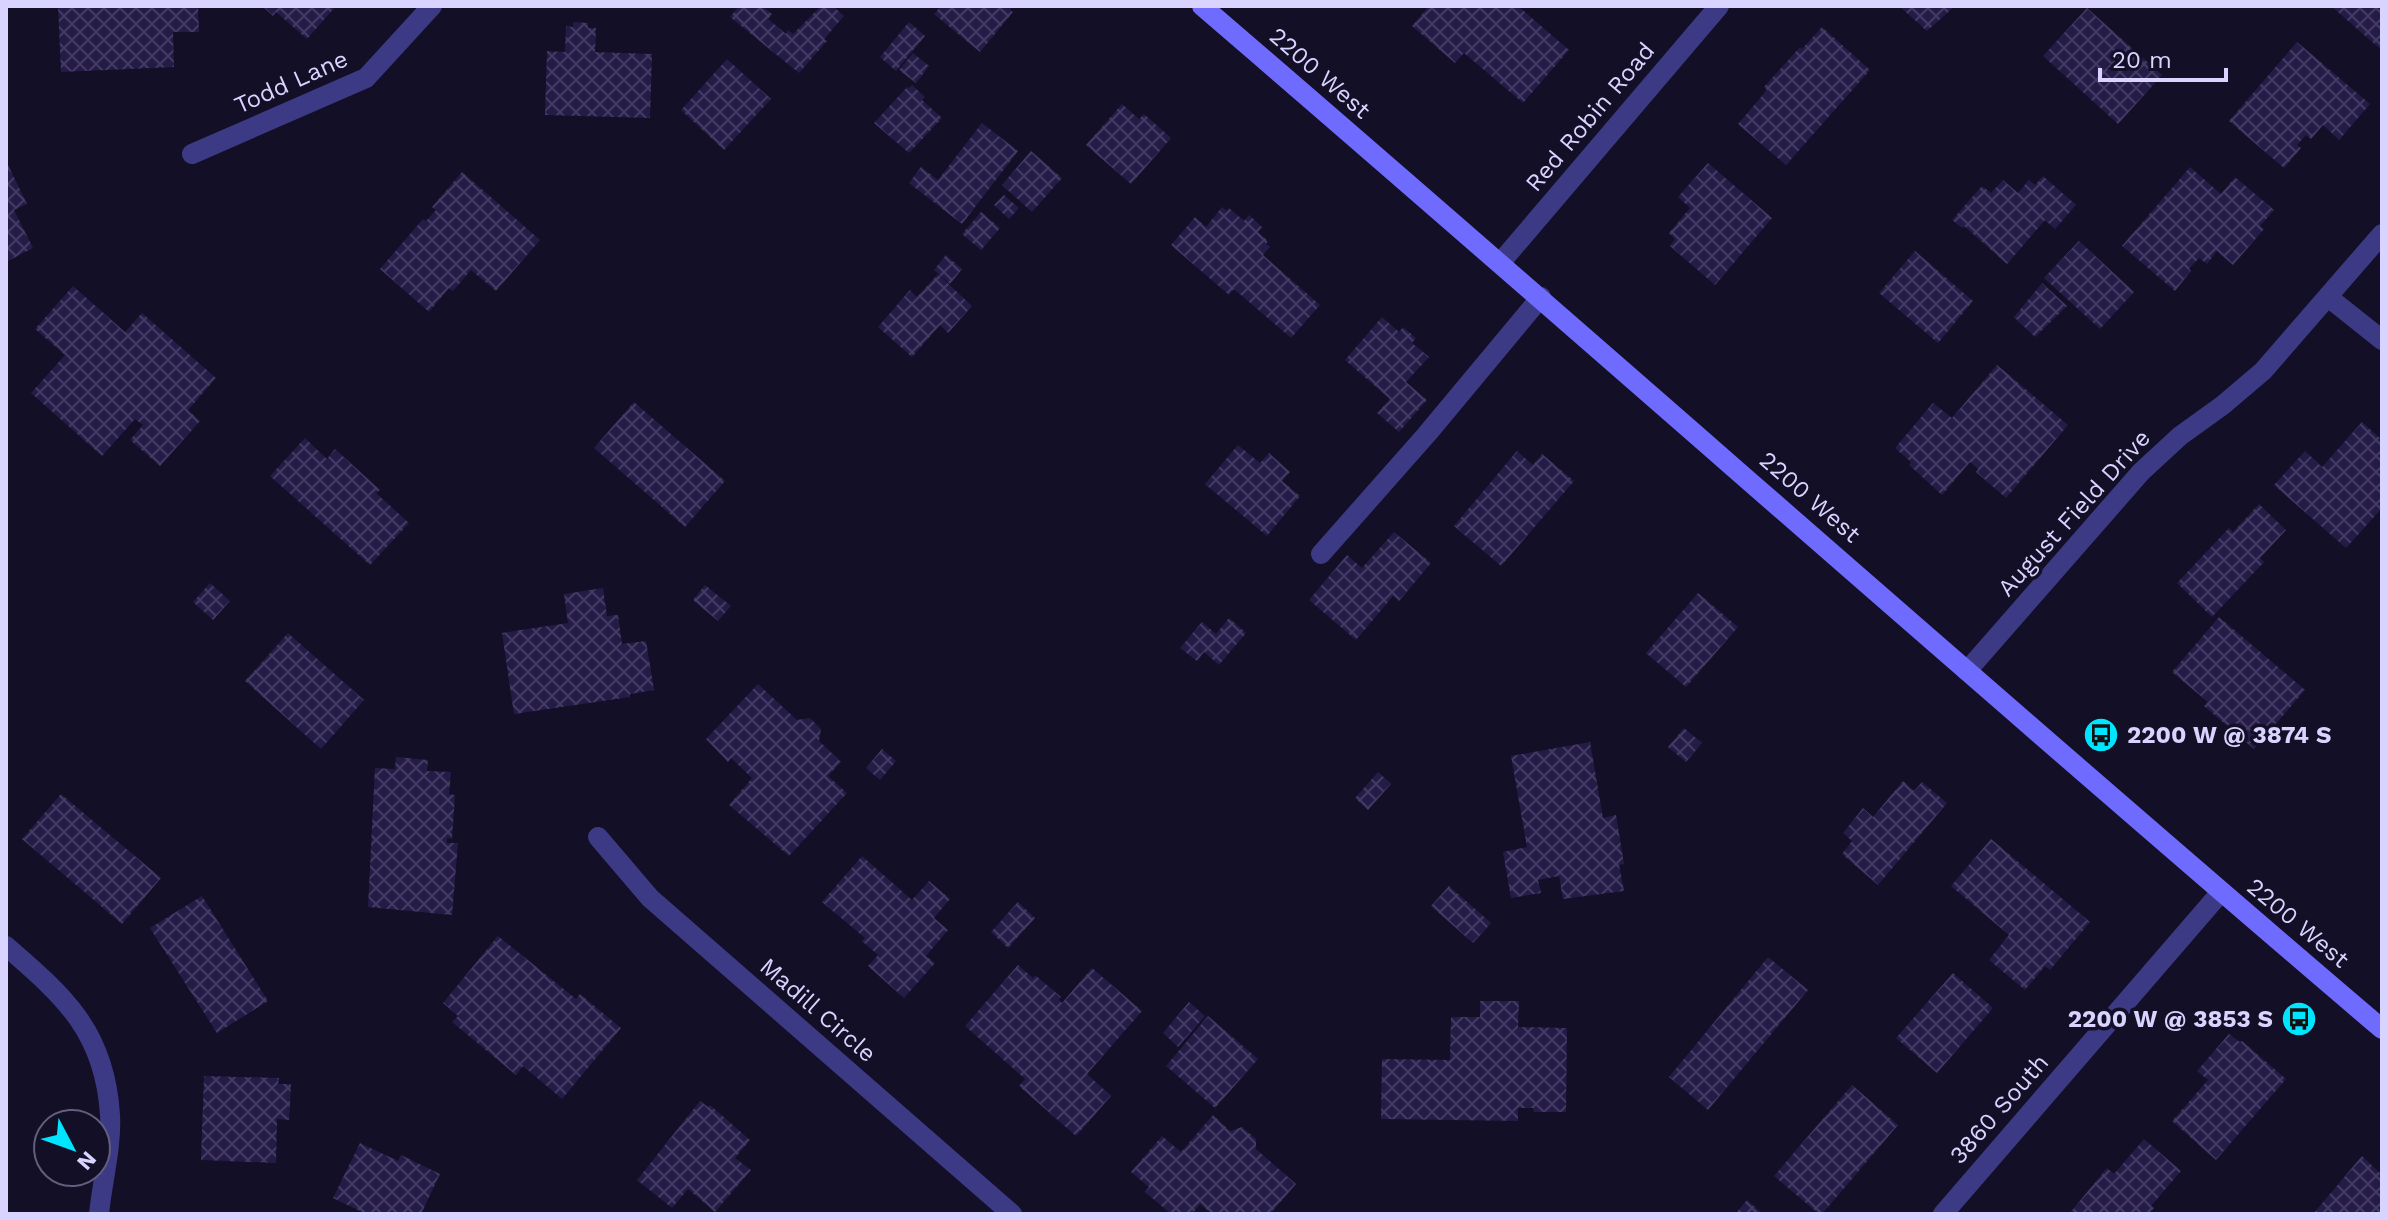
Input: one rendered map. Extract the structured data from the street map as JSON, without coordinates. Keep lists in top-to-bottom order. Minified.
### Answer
{"streets":{"street":["2200 West","Todd Lane","Red Robin Road","August Field Drive","Madill Circle","3860 South"]},"crossings":[["2200 West","Red Robin Road"],["2200 West","August Field Drive"],["2200 West","3860 South"]],"places":{"bus stop":["2200 W @ 3874 S","2200 W @ 3853 S"]},"scale_bar":"20 m","north":"bottom right"}
